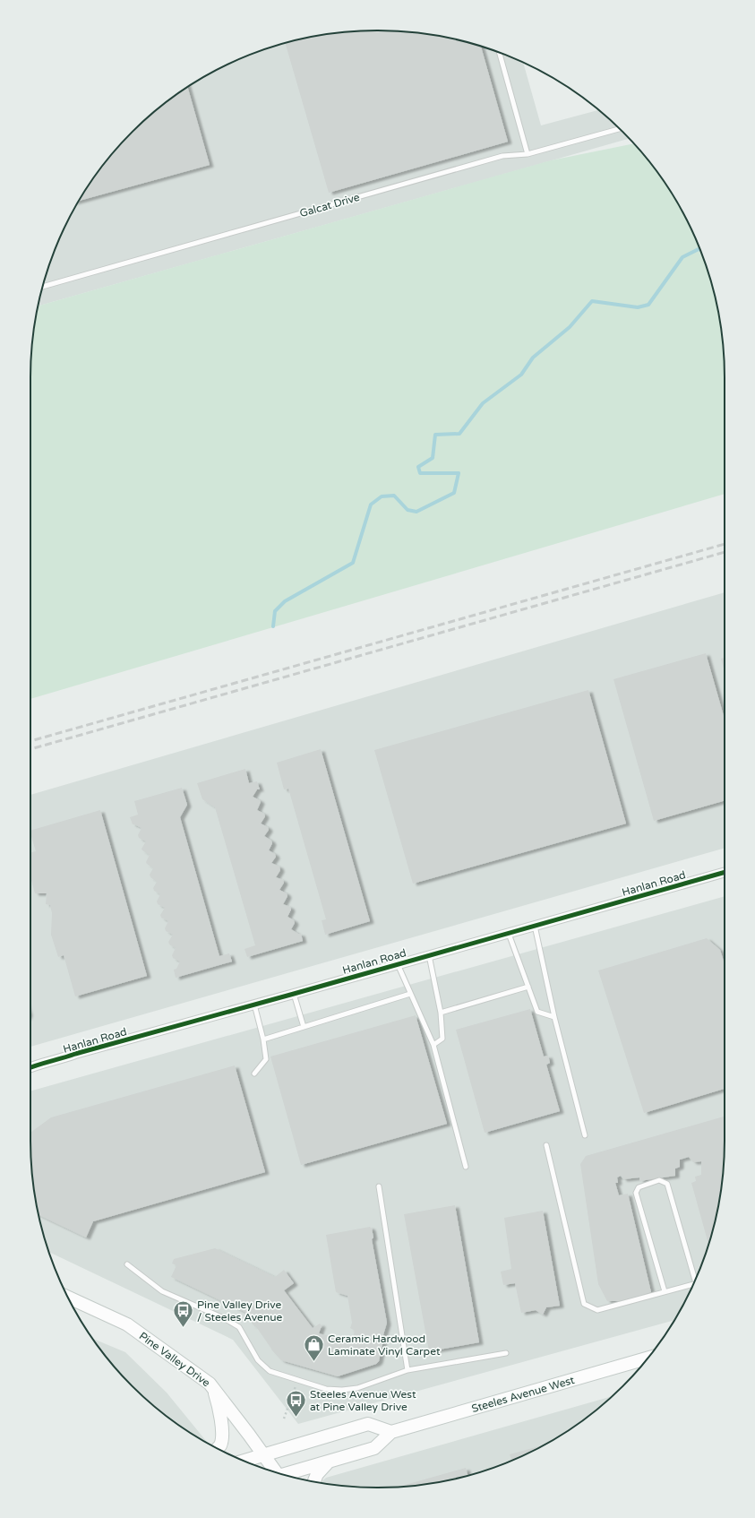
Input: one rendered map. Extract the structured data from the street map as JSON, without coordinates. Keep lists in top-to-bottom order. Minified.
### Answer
{"streets":{"main road":["Pine Valley Drive","Steeles Avenue West"],"street":["Hanlan Road"],"lane":["Galcat Drive"]},"places":{"bus stop":["Pine Valley Drive / Steeles Avenue","Steeles Avenue West at Pine Valley Drive"],"shop":["Ceramic Hardwood Laminate Vinyl Carpet"]}}
